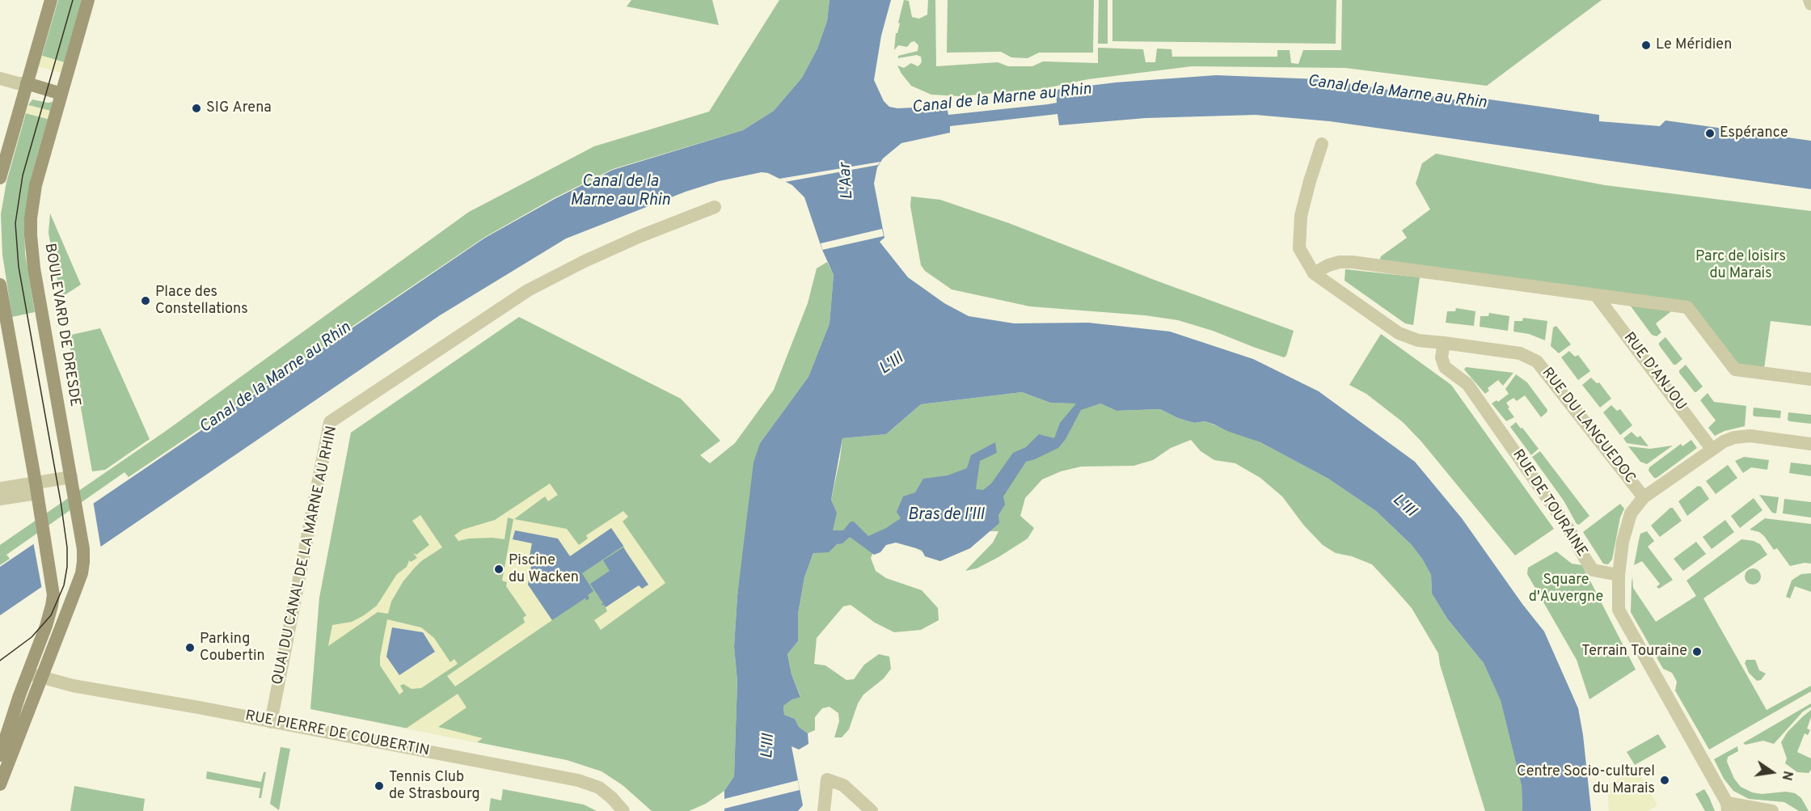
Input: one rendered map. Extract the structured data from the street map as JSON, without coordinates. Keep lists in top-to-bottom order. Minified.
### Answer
{"streets":{"main road":["BOULEVARD DE DRESDE"],"street":["RUE D'ANJOU","RUE DU LANGUEDOC","RUE DE TOURAINE","QUAI DU CANAL DE LA MARNE AU RHIN","RUE PIERRE DE COUBERTIN"]},"crossings":[["BOULEVARD DE DRESDE","RUE PIERRE DE COUBERTIN"],["RUE DU LANGUEDOC","RUE DE TOURAINE"],["QUAI DU CANAL DE LA MARNE AU RHIN","RUE PIERRE DE COUBERTIN"]],"water":["Canal de la Marne au Rhin","L'Aar","L'Ill","Bras de l'Ill"],"parks":["Parc de loisirs du Marais","Square d'Auvergne"],"places":["Le Méridien","SIG Arena","Espérance","Place des Constellations","Piscine du Wacken","Parking Coubertin","Terrain Touraine","Centre Socio-culturel du Marais","Tennis Club de Strasbourg"],"north":"right"}
